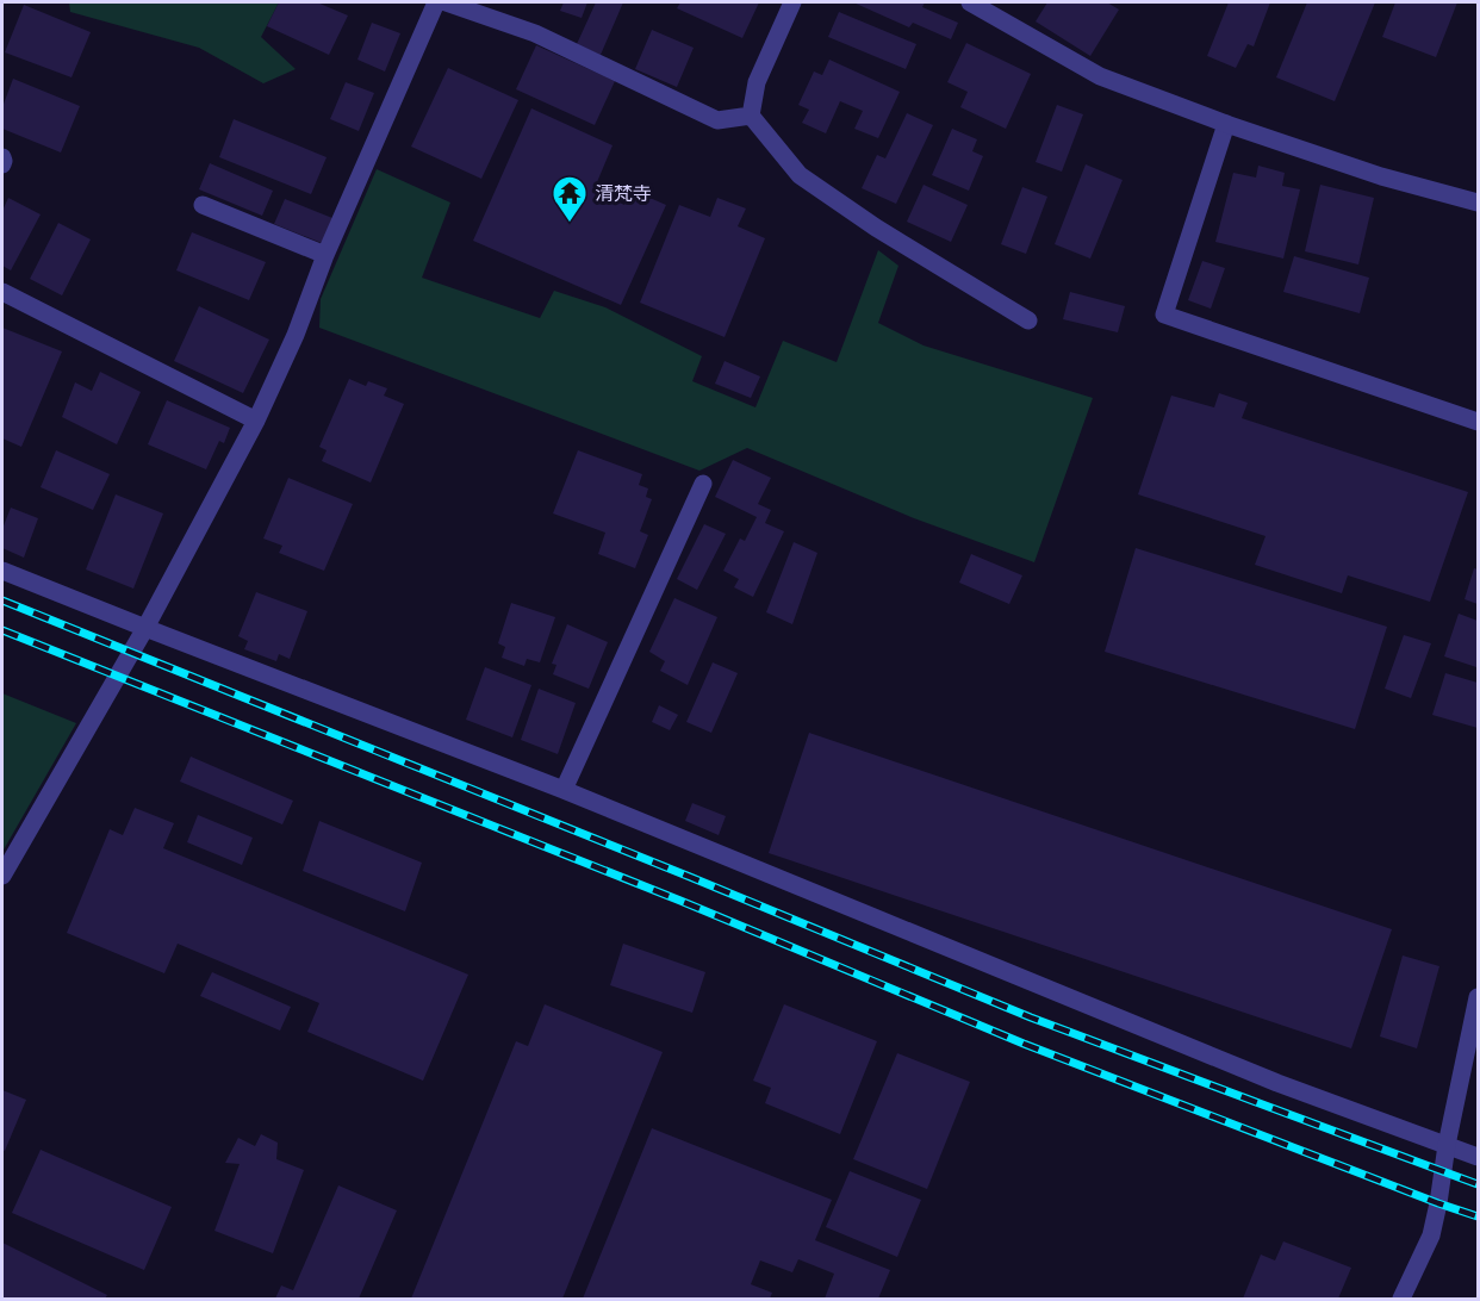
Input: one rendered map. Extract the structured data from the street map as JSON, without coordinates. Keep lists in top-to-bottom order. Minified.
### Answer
{"places":{"temple":["清梵寺"]}}
